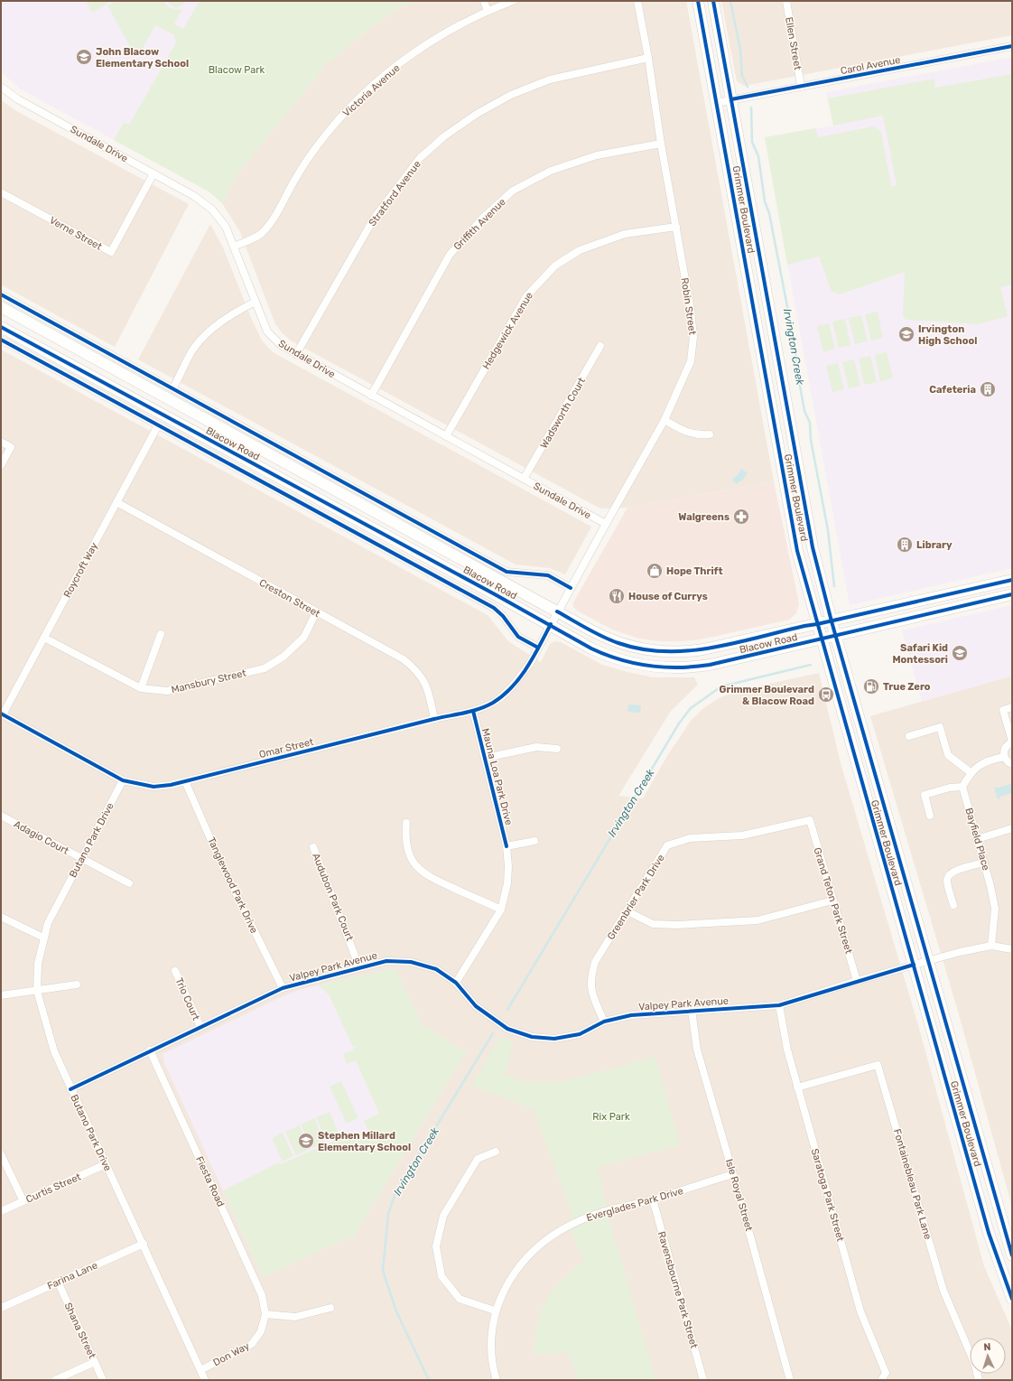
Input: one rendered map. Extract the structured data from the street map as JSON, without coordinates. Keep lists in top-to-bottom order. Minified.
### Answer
{"streets":{"main road":["Grimmer Boulevard","Blacow Road"],"street":["Ellen Street","Carol Avenue","Victoria Avenue","Sundale Drive","Stratford Avenue","Griffith Avenue","Verne Street","Robin Street","Hedgewick Avenue","Wadsworth Court","Roycroft Way","Creston Street","Mansbury Street","Omar Street","Mauna Loa Park Drive","Adagio Court","Bayfield Place","Butano Park Drive","Tanglewood Park Drive","Audubon Park Court","Greenbrier Park Drive","Grand Teton Park Street","Valpey Park Avenue","Trio Court","Fiesta Road","Fontainebleau Park Lane","Curtis Street","Isle Royal Street","Saratoga Park Street","Everglades Park Drive","Farina Lane","Ravensbourne Park Street","Shana Street","Don Way"]},"crossings":[["Ellen Street","Carol Avenue"],["Carol Avenue","Grimmer Boulevard"],["Victoria Avenue","Sundale Drive"],["Sundale Drive","Stratford Avenue"],["Sundale Drive","Griffith Avenue"],["Sundale Drive","Verne Street"],["Sundale Drive","Robin Street"],["Sundale Drive","Hedgewick Avenue"],["Sundale Drive","Wadsworth Court"],["Stratford Avenue","Robin Street"],["Grimmer Boulevard","Blacow Road"],["Grimmer Boulevard","Valpey Park Avenue"],["Griffith Avenue","Robin Street"],["Robin Street","Hedgewick Avenue"],["Robin Street","Blacow Road"],["Robin Street","Omar Street"],["Blacow Road","Roycroft Way"],["Blacow Road","Omar Street"],["Roycroft Way","Creston Street"],["Roycroft Way","Mansbury Street"],["Roycroft Way","Omar Street"],["Creston Street","Mansbury Street"],["Creston Street","Omar Street"],["Omar Street","Mauna Loa Park Drive"],["Omar Street","Butano Park Drive"],["Omar Street","Tanglewood Park Drive"],["Mauna Loa Park Drive","Valpey Park Avenue"],["Adagio Court","Butano Park Drive"],["Bayfield Place","Valpey Park Avenue"],["Butano Park Drive","Valpey Park Avenue"],["Butano Park Drive","Curtis Street"],["Butano Park Drive","Farina Lane"],["Butano Park Drive","Don Way"],["Tanglewood Park Drive","Valpey Park Avenue"],["Audubon Park Court","Valpey Park Avenue"],["Greenbrier Park Drive","Grand Teton Park Street"],["Greenbrier Park Drive","Valpey Park Avenue"],["Grand Teton Park Street","Valpey Park Avenue"],["Valpey Park Avenue","Trio Court"],["Valpey Park Avenue","Fiesta Road"],["Valpey Park Avenue","Isle Royal Street"],["Valpey Park Avenue","Saratoga Park Street"],["Fiesta Road","Don Way"],["Fontainebleau Park Lane","Saratoga Park Street"],["Isle Royal Street","Everglades Park Drive"],["Everglades Park Drive","Ravensbourne Park Street"],["Farina Lane","Shana Street"]],"water":["Irvington Creek"],"parks":["Blacow Park","Rix Park"],"places":{"school or university":["John Blacow Elementary School","Irvington High School","Safari Kid Montessori","Stephen Millard Elementary School"],"building":["Cafeteria","Library"],"pharmacy":["Walgreens"],"shop":["Hope Thrift"],"restaurant":["House of Currys"],"fuel station":["True Zero"],"bus stop":["Grimmer Boulevard & Blacow Road"]},"north":"top"}
